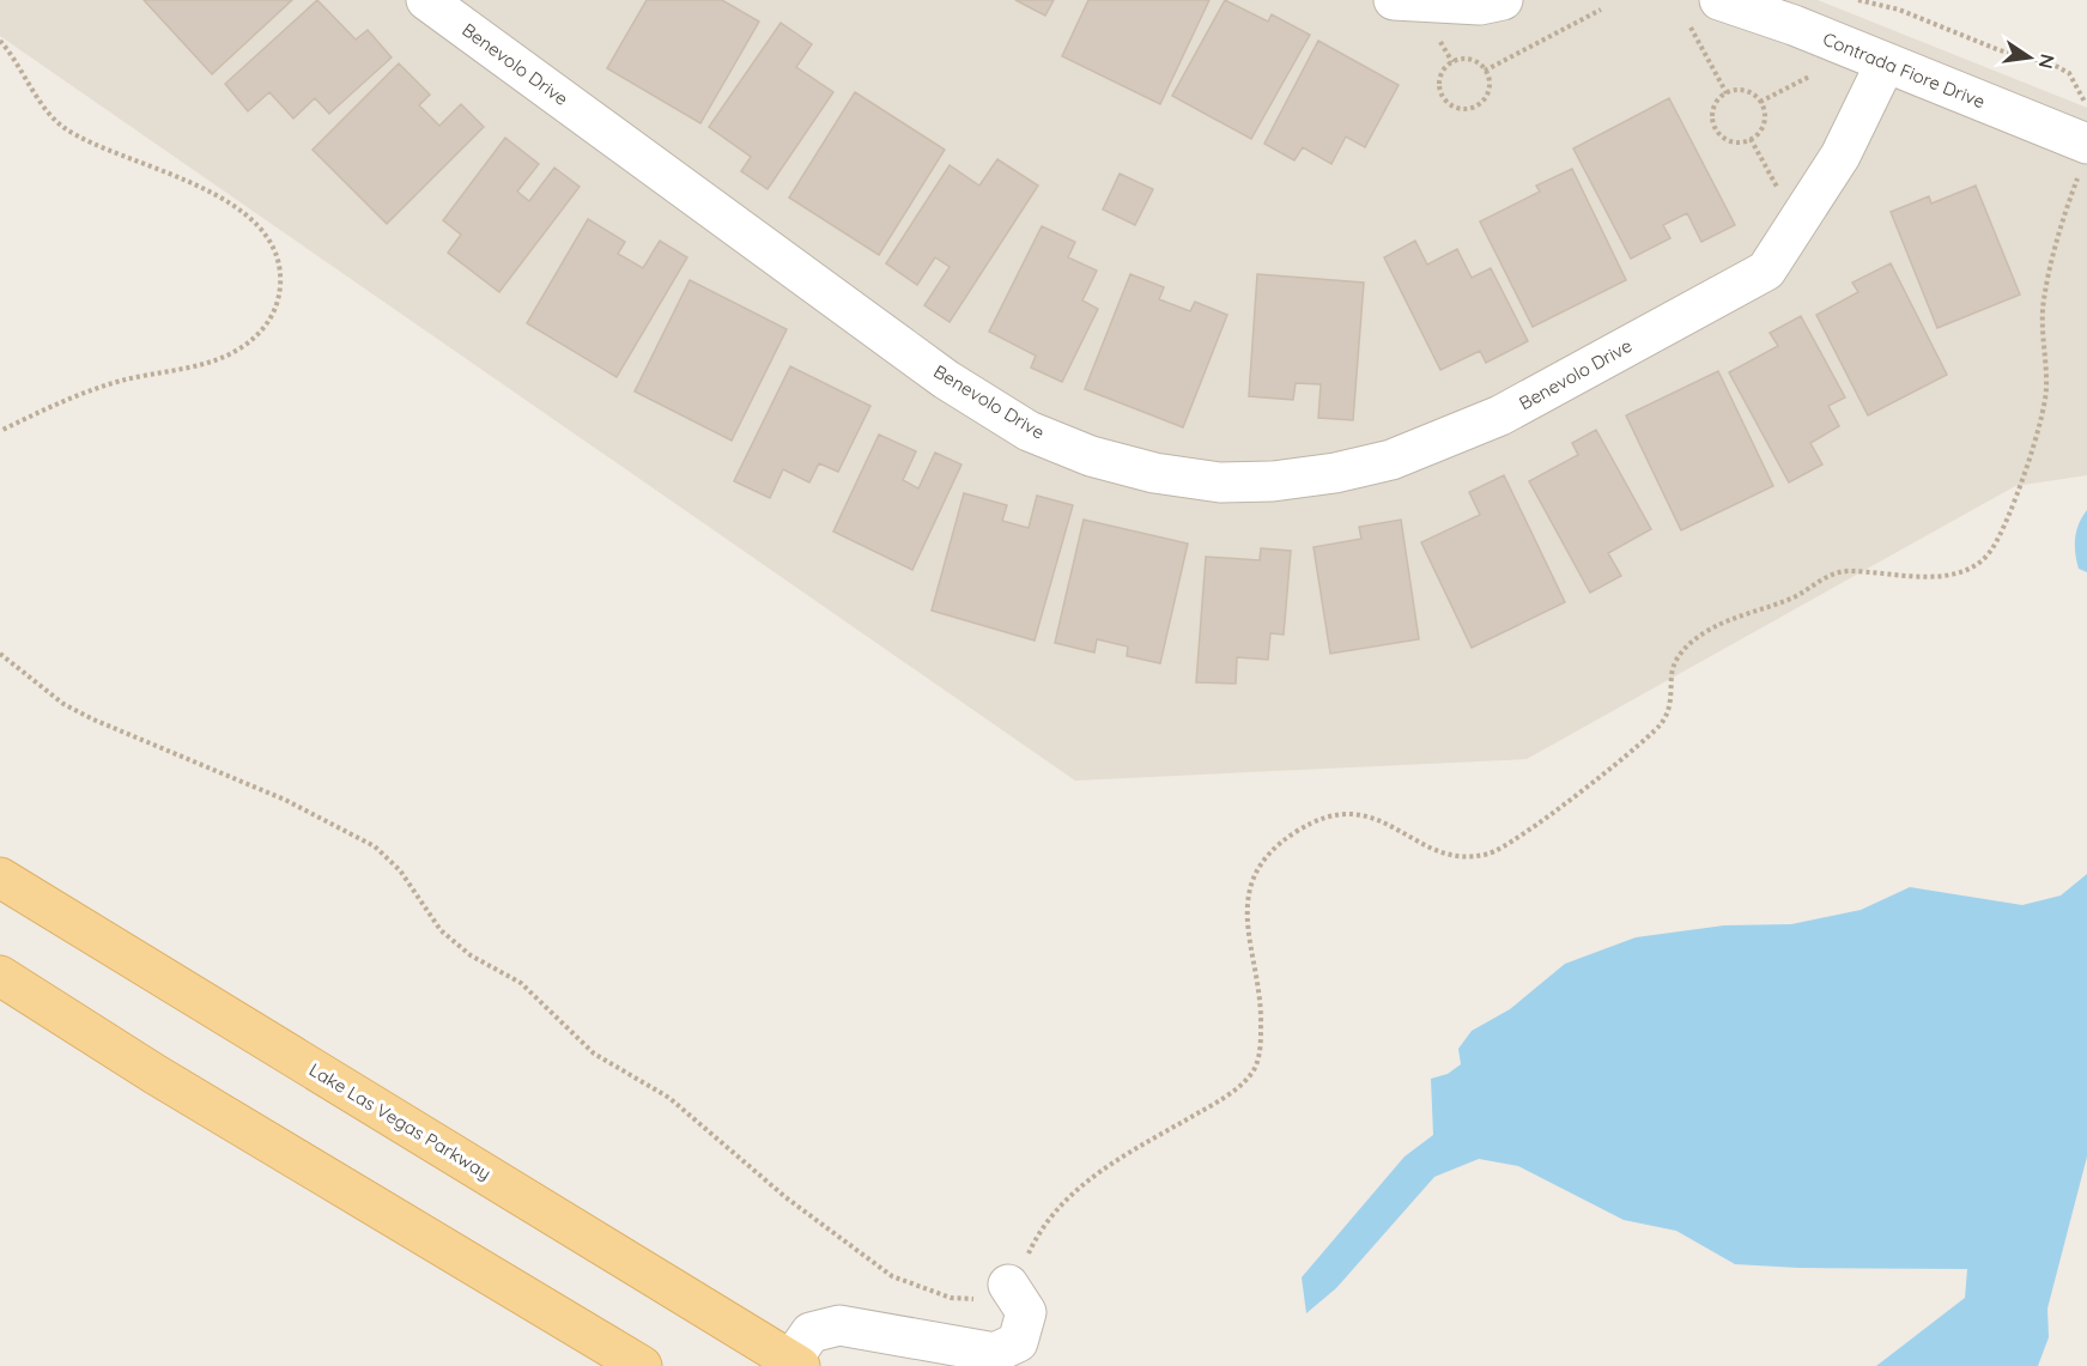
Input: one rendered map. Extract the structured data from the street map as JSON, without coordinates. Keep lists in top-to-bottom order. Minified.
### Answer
{"streets":{"main road":["Lake Las Vegas Parkway"],"street":["Benevolo Drive","Contrada Fiore Drive"]},"crossings":[["Benevolo Drive","Contrada Fiore Drive"]],"north":"right"}
